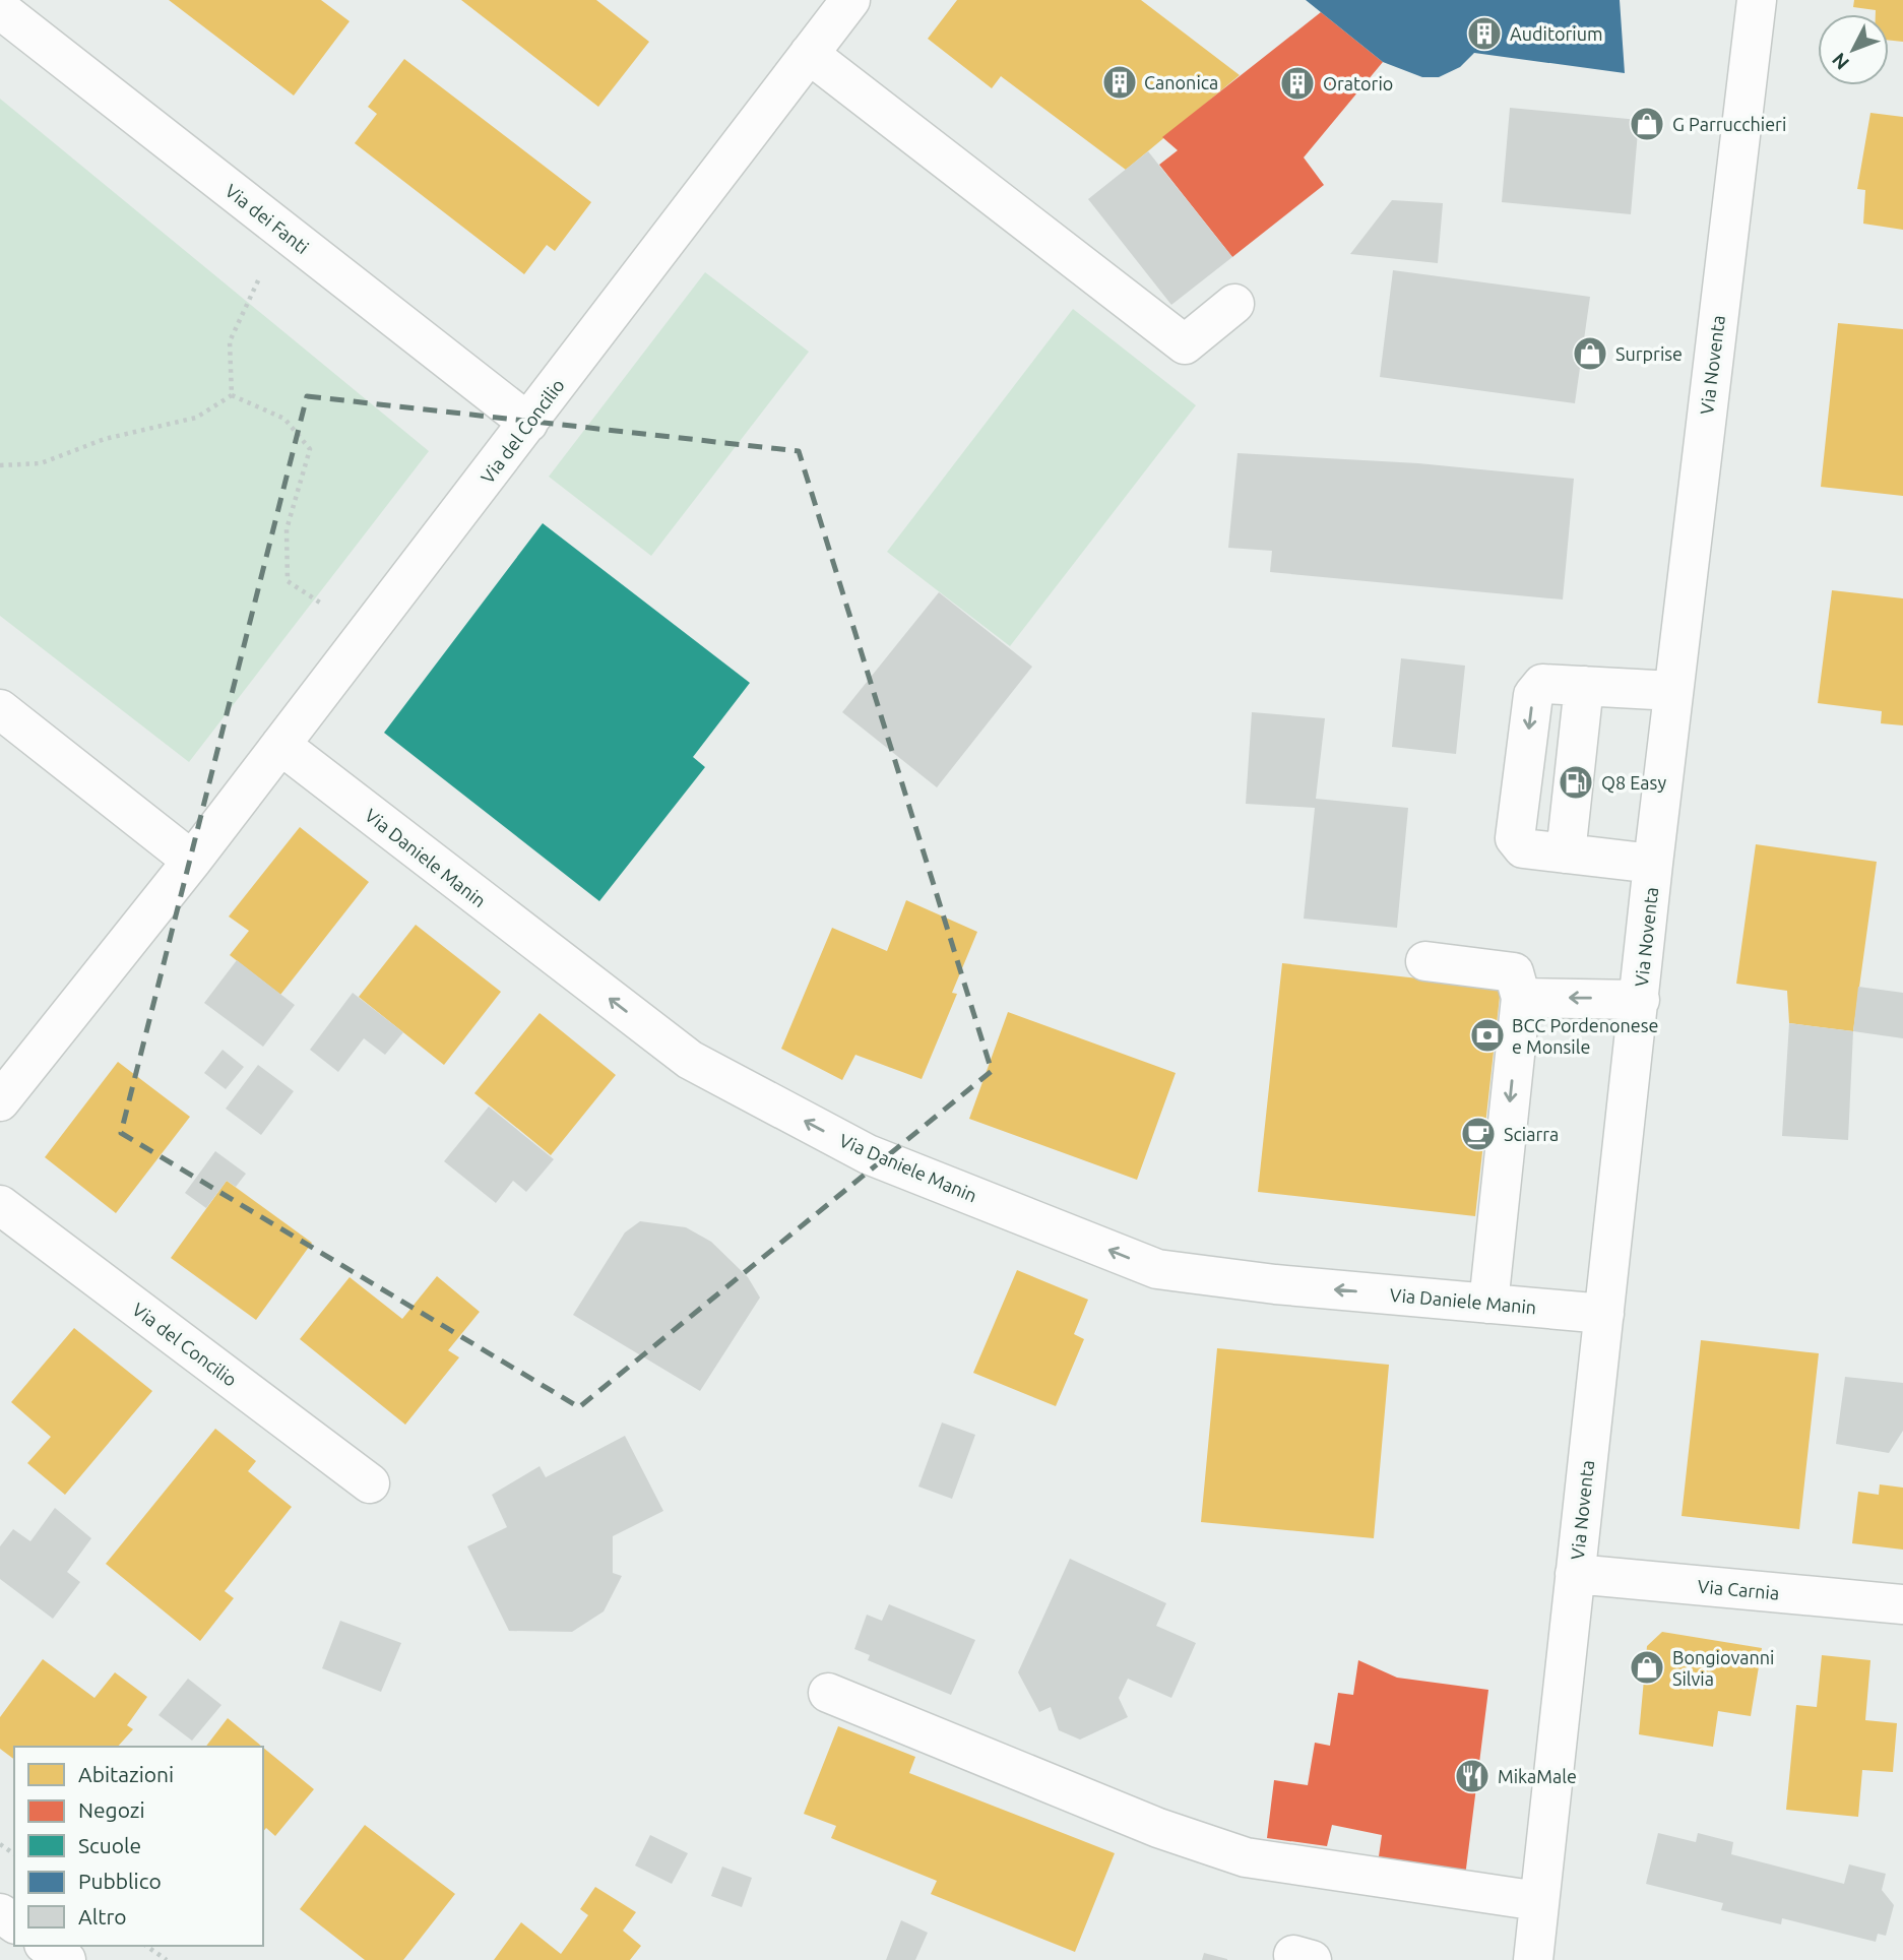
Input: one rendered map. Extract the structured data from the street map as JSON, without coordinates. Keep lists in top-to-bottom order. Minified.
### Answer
{"streets":{"street":["Via dei Fanti","Via Noventa","Via del Concilio","Via Daniele Manin","Via Carnia"]},"crossings":[["Via dei Fanti","Via del Concilio"],["Via Noventa","Via Daniele Manin"],["Via Noventa","Via Carnia"],["Via del Concilio","Via Daniele Manin"]],"one_way":["Via Daniele Manin"],"places":{"building":["Auditorium","Canonica","Oratorio"],"shop":["G Parrucchieri","Surprise","Bongiovanni Silvia"],"fuel station":["Q8 Easy"],"bank":["BCC Pordenonese e Monsile"],"cafe":["Sciarra"],"restaurant":["MikaMale"]},"legend":["Abitazioni","Negozi","Scuole","Pubblico","Altro"],"north":"bottom left"}
